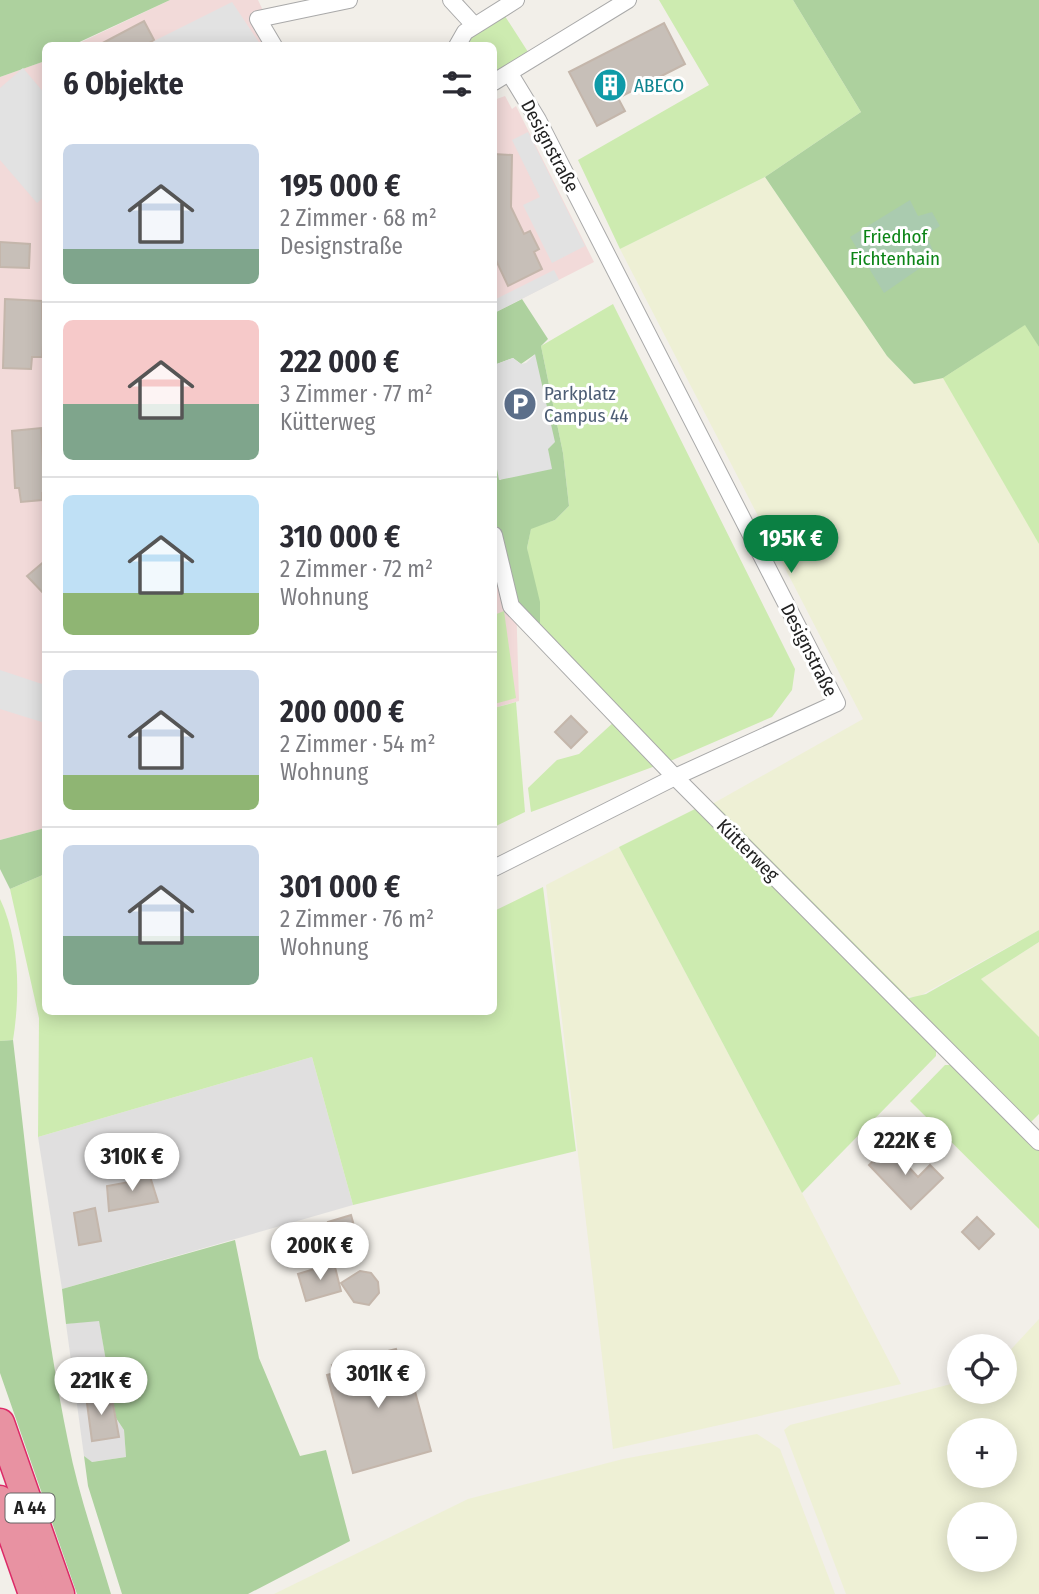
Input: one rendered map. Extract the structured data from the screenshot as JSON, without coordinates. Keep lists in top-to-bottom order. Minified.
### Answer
{"streets":{"highway":["A 44"],"street":["Designstraße","Kütterweg"]},"crossings":[["Designstraße","Kütterweg"]],"parks":["Friedhof Fichtenhain"],"places":{"building":["ABECO"],"parking":["Parkplatz Campus 44"]},"page":{"heading":"6 Objekte","list":[{"name":"195 000 €","note":"2 Zimmer · 68 m² · Designstraße"},{"name":"222 000 €","note":"3 Zimmer · 77 m² · Kütterweg"},{"name":"310 000 €","note":"2 Zimmer · 72 m² · Wohnung"},{"name":"200 000 €","note":"2 Zimmer · 54 m² · Wohnung"},{"name":"301 000 €","note":"2 Zimmer · 76 m² · Wohnung"}],"price":["195K €","222K €","310K €","200K €","301K €","221K €"],"map_buttons":["+","−"]}}
